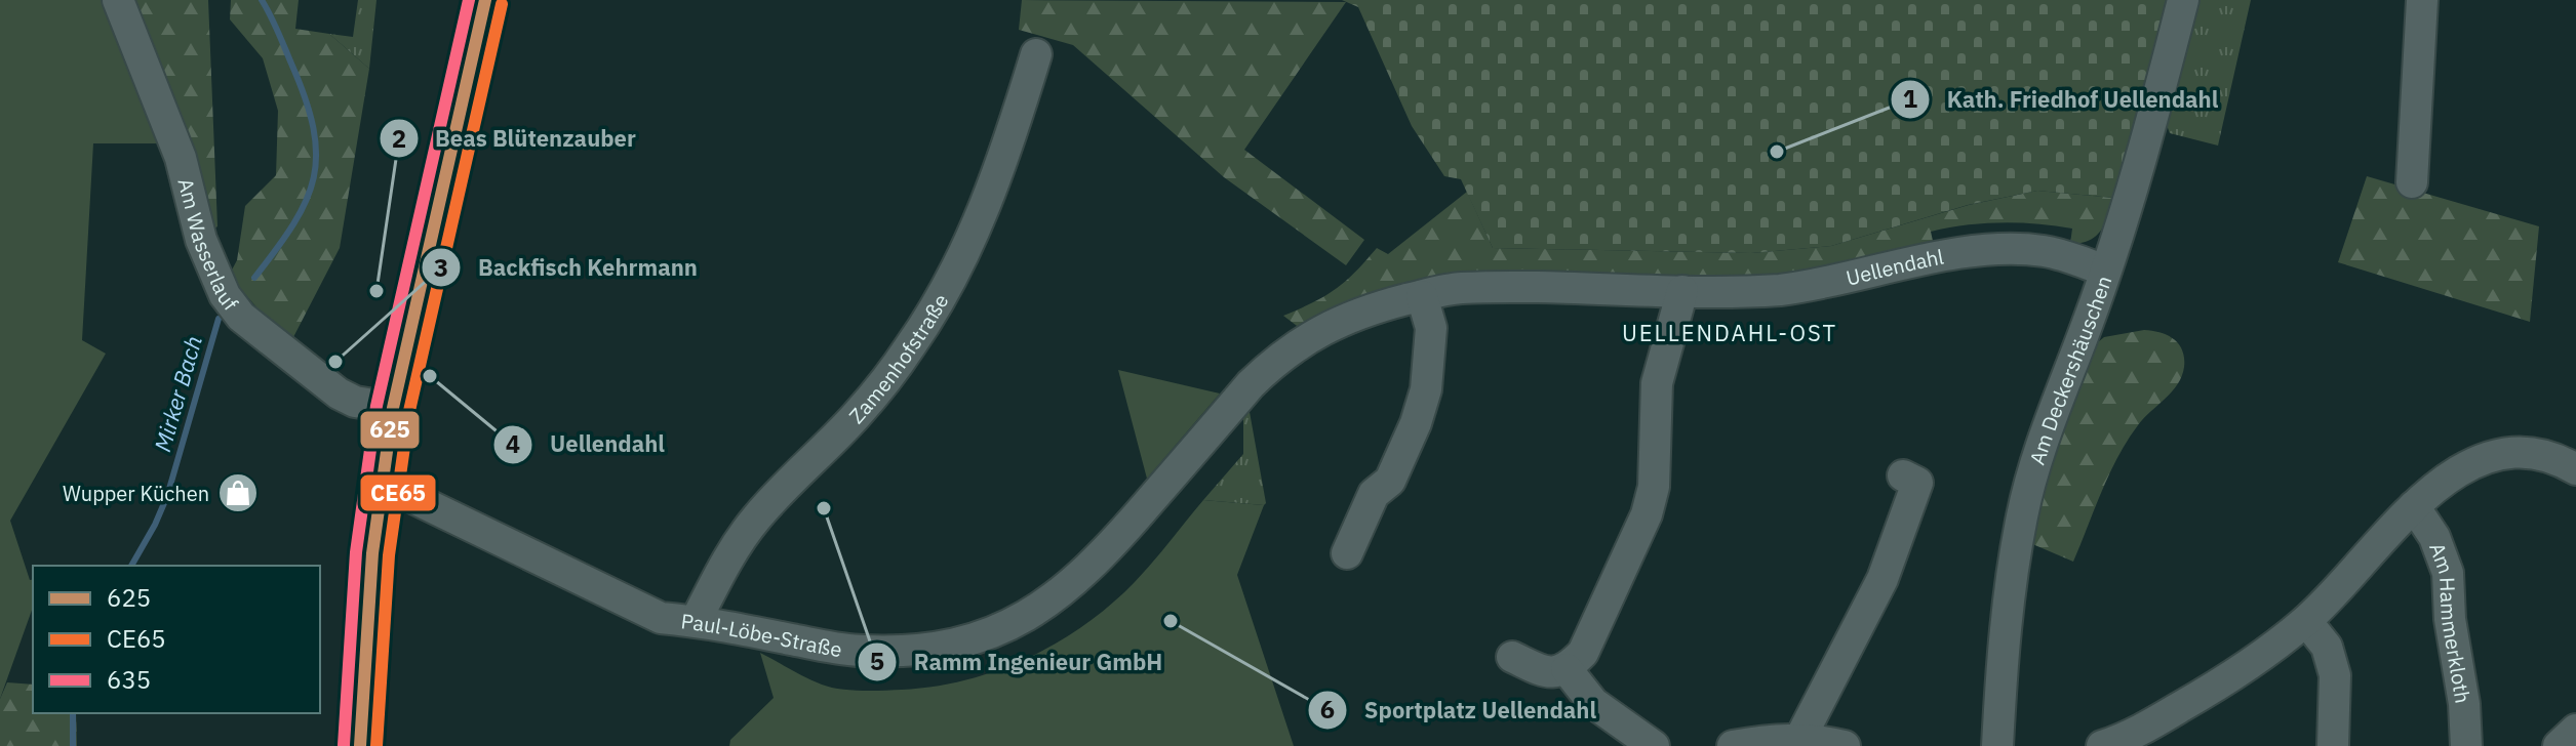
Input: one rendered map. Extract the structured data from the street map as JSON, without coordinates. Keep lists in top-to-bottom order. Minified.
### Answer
{"streets":{"street":["Am Wasserlauf","Uellendahl","Zamenhofstraße","Am Deckershäuschen","Am Hammerkloth","Paul-Löbe-Straße"]},"crossings":[["Uellendahl","Am Deckershäuschen"],["Uellendahl","Paul-Löbe-Straße"],["Zamenhofstraße","Paul-Löbe-Straße"]],"districts":["UELLENDAHL-OST"],"water":["Mirker Bach"],"places":{"other":["Kath. Friedhof Uellendahl","Beas Blütenzauber","Backfisch Kehrmann","Uellendahl","Ramm Ingenieur GmbH","Sportplatz Uellendahl"],"shop":["Wupper Küchen"]},"lines":["transit line 625","transit line 635","transit line CE65"],"legend":["625","CE65","635"]}
